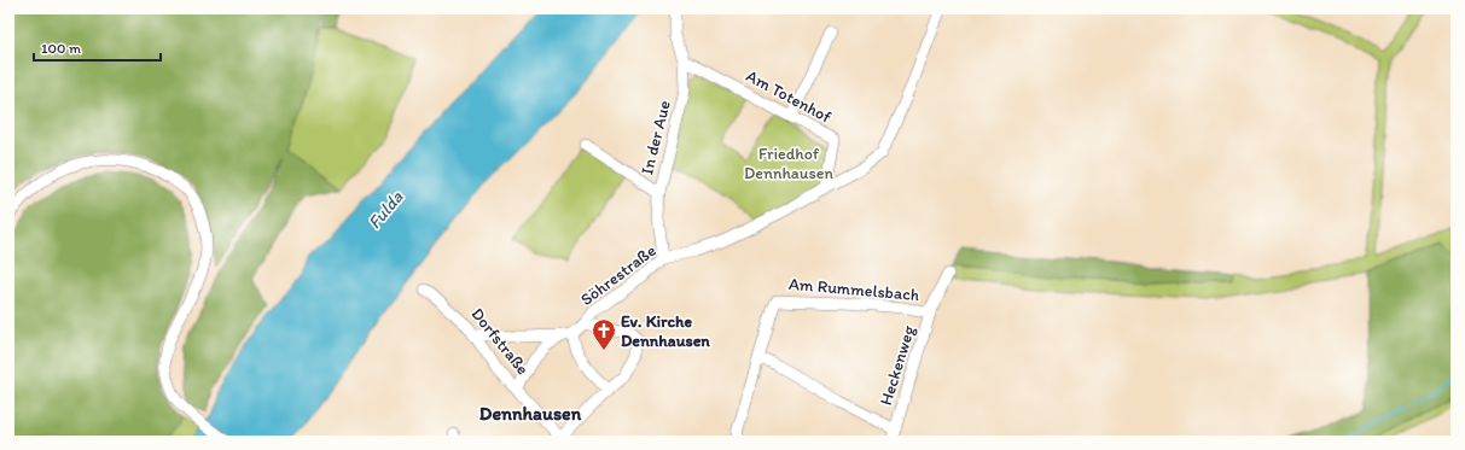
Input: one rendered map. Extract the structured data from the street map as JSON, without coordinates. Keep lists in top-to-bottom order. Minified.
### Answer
{"streets":{"street":["Am Totenhof","In der Aue","Söhrestraße","Am Rummelsbach","Dorfstraße","Heckenweg"]},"crossings":[["Am Totenhof","In der Aue"],["Am Totenhof","Söhrestraße"],["In der Aue","Söhrestraße"],["Söhrestraße","Dorfstraße"],["Am Rummelsbach","Heckenweg"]],"districts":["Dennhausen"],"water":["Fulda"],"parks":["Friedhof Dennhausen"],"places":{"church":["Ev. Kirche Dennhausen"]},"scale_bar":"100 m"}
